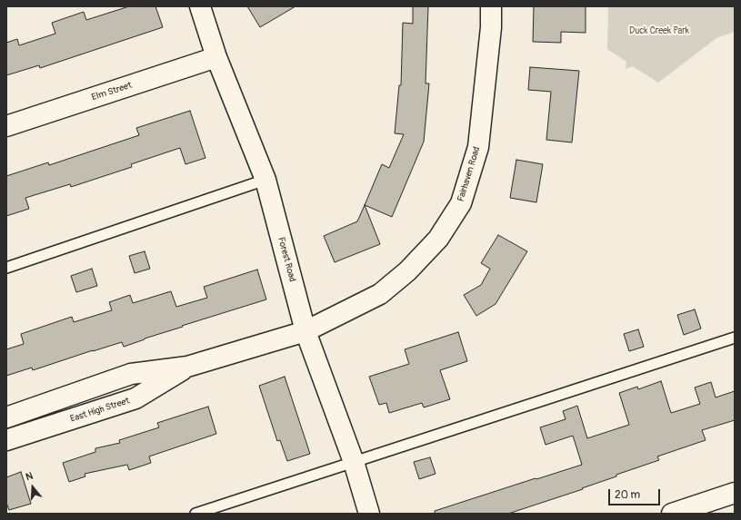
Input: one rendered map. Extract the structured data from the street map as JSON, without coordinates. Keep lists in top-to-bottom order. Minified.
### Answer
{"streets":{"street":["Elm Street","Fairhaven Road","Forest Road","East High Street"]},"crossings":[["Elm Street","Forest Road"],["Fairhaven Road","Forest Road"],["Fairhaven Road","East High Street"],["Forest Road","East High Street"]],"parks":["Duck Creek Park"],"scale_bar":"20 m","north":"top"}
